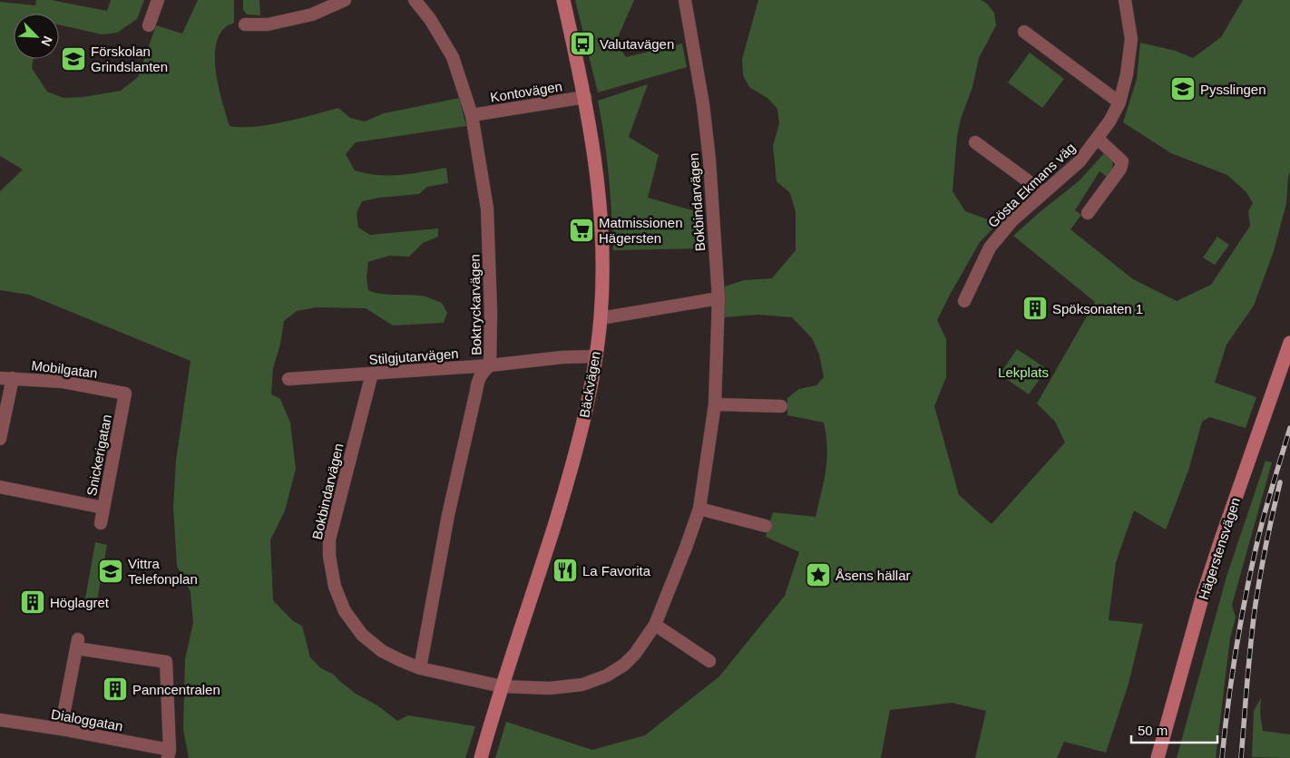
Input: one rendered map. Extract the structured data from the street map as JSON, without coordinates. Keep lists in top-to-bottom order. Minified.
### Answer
{"streets":{"street":["Kontovägen","Gösta Ekmans väg","Bokbindarvägen","Boktryckarvägen","Stilgjutarvägen","Mobilgatan","Bäckvägen","Snickerigatan","Hägerstensvägen","Dialoggatan"]},"crossings":[["Kontovägen","Boktryckarvägen"],["Kontovägen","Bäckvägen"],["Bokbindarvägen","Boktryckarvägen"],["Bokbindarvägen","Stilgjutarvägen"],["Bokbindarvägen","Bäckvägen"],["Boktryckarvägen","Stilgjutarvägen"],["Stilgjutarvägen","Bäckvägen"],["Mobilgatan","Snickerigatan"]],"parks":["Lekplats"],"places":{"bus stop":["Valutavägen"],"school or university":["Förskolan Grindslanten","Pysslingen","Vittra Telefonplan"],"supermarket":["Matmissionen Hägersten"],"building":["Spöksonaten 1","Höglagret","Panncentralen"],"restaurant":["La Favorita"],"place":["Åsens hällar"]},"scale_bar":"50 m","north":"bottom right"}
